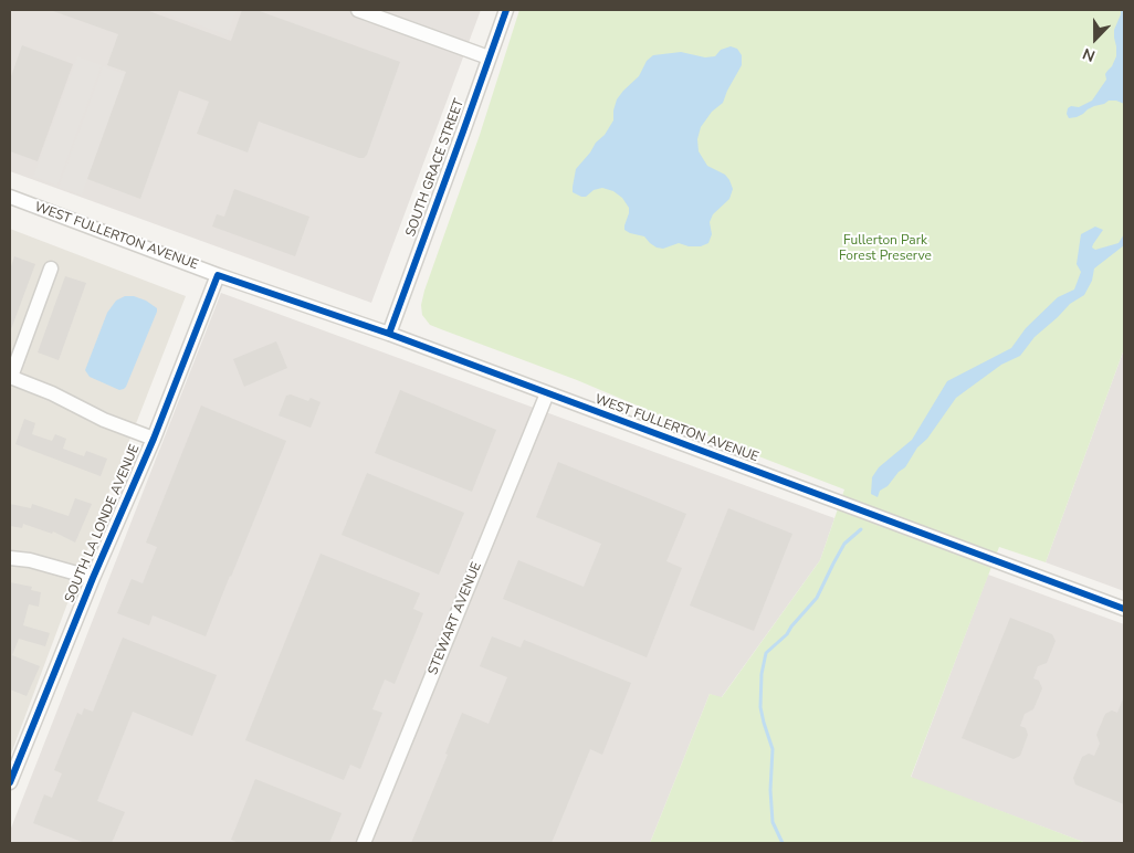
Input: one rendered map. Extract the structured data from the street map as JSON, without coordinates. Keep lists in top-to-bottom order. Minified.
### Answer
{"streets":{"street":["SOUTH GRACE STREET","WEST FULLERTON AVENUE","SOUTH LA LONDE AVENUE","STEWART AVENUE"]},"crossings":[["SOUTH GRACE STREET","WEST FULLERTON AVENUE"],["WEST FULLERTON AVENUE","SOUTH LA LONDE AVENUE"],["WEST FULLERTON AVENUE","STEWART AVENUE"]],"parks":["Fullerton Park Forest Preserve"],"north":"bottom"}
